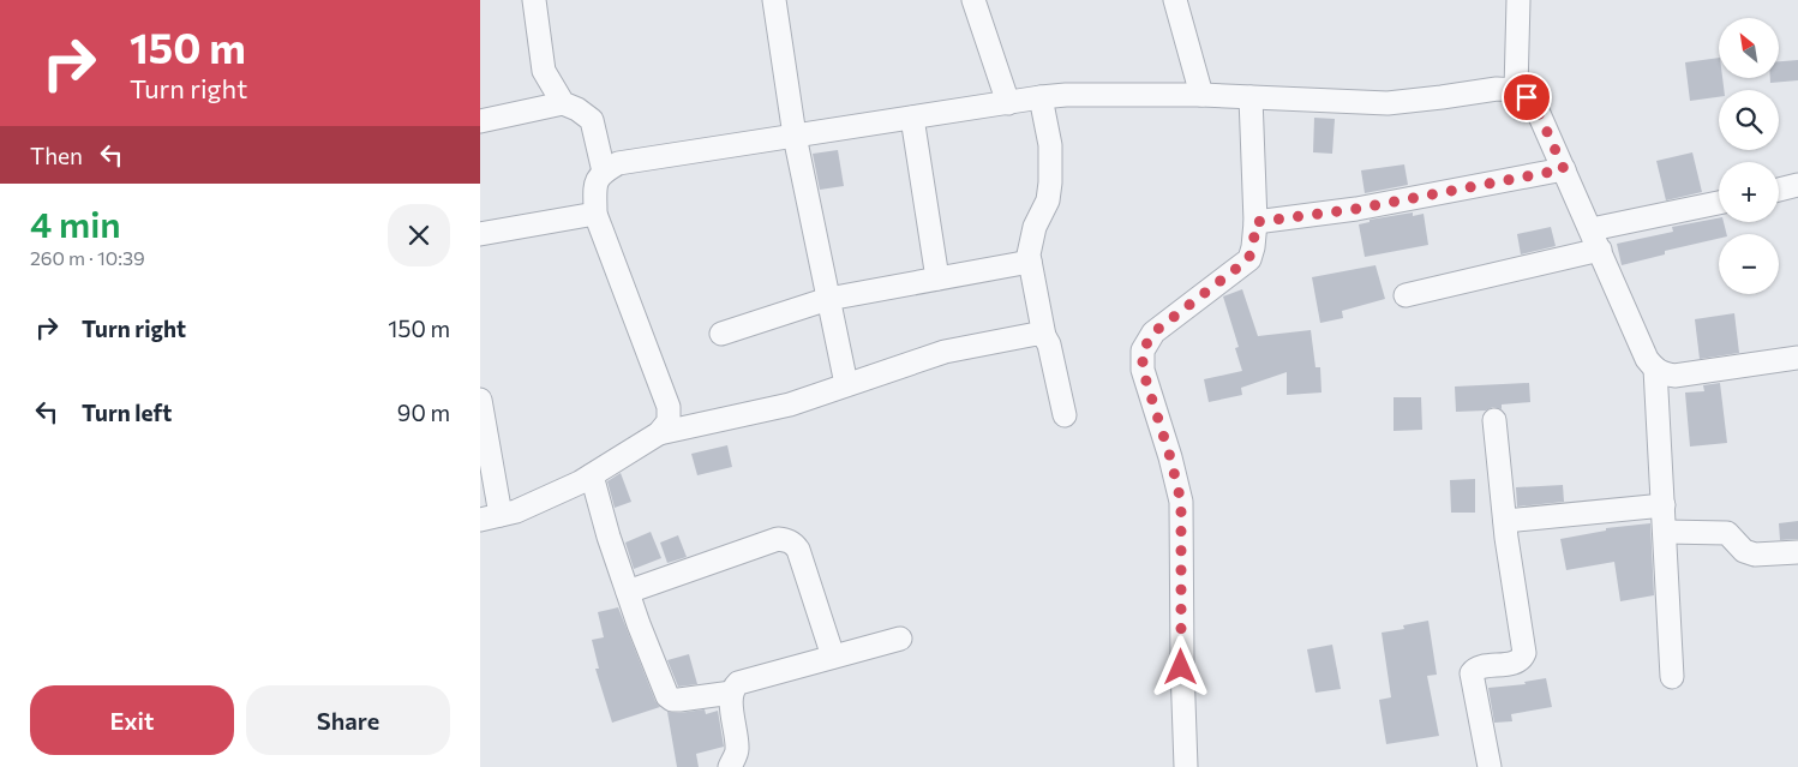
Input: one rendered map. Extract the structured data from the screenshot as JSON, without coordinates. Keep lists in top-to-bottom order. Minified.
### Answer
{"north":"top left","page":{"turn":["150 m","Turn right"],"map_buttons":["+","−"],"then":"Then","heading":["4 min","260 m · 10:39"],"list":[{"name":"Turn right","value":"150 m"},{"name":"Turn left","value":"90 m"}],"buttons":["Exit","Share"]}}
